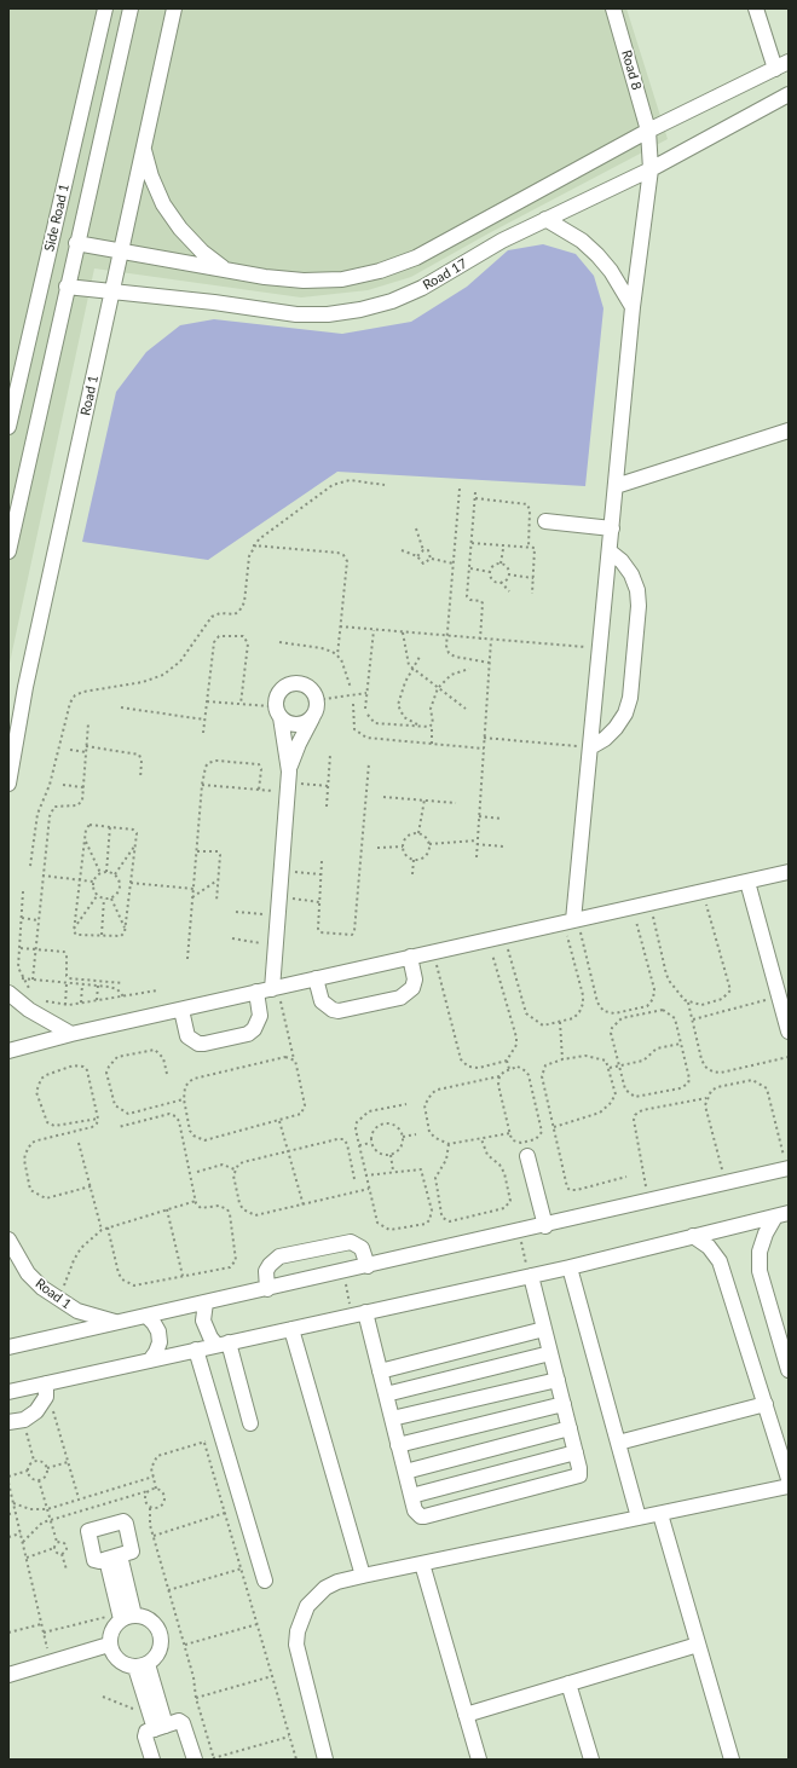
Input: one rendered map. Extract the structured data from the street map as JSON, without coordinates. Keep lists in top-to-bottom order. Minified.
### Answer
{"streets":{"street":["Road 8","Side Road 1","Road 17","Road 1"]},"crossings":[["Road 8","Road 17"],["Road 17","Road 1"]]}
